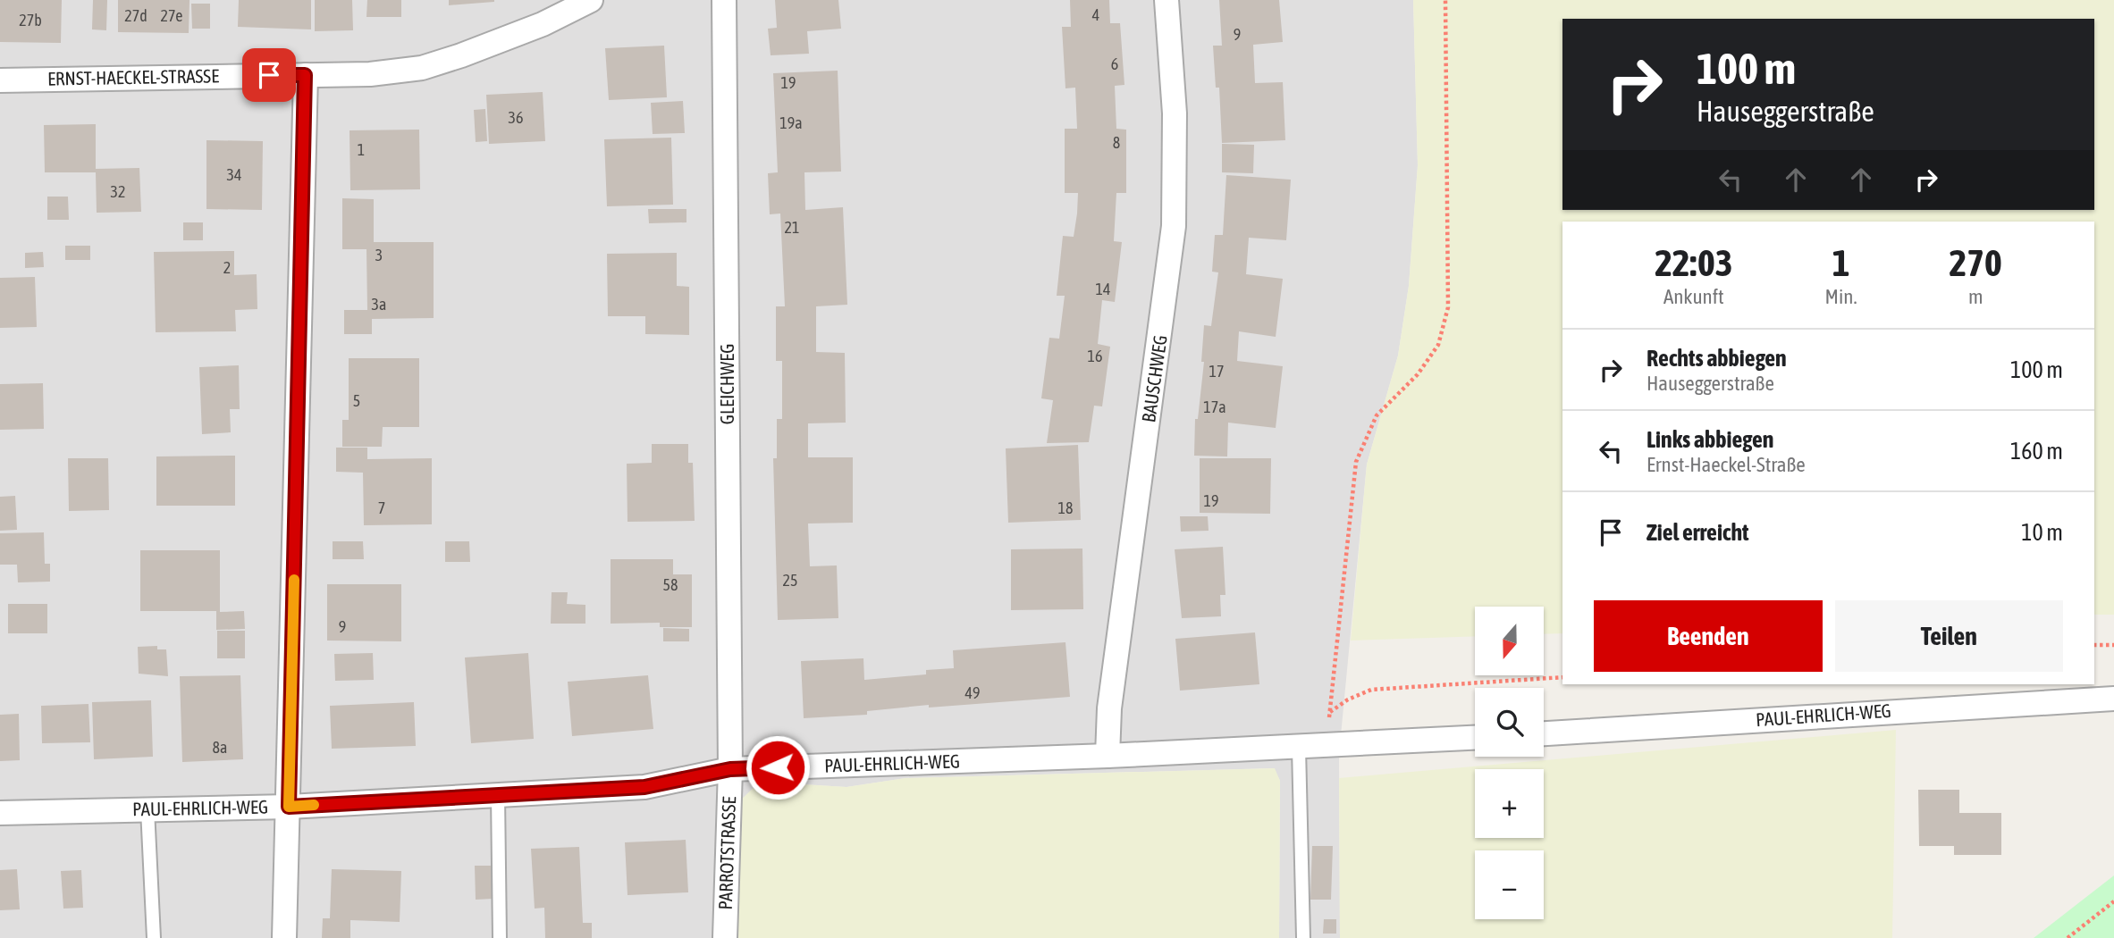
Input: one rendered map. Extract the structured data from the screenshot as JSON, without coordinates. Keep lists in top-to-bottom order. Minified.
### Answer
{"streets":{"street":["ERNST-HAECKEL-STRASSE","BAUSCHWEG","GLEICHWEG","PAUL-EHRLICH-WEG","PARROTSTRASSE"]},"crossings":[["BAUSCHWEG","PAUL-EHRLICH-WEG"],["GLEICHWEG","PAUL-EHRLICH-WEG"],["GLEICHWEG","PARROTSTRASSE"],["PAUL-EHRLICH-WEG","PARROTSTRASSE"]],"house_numbers":["4","27d","27e","27b","9","6","19","36","19a","8","1","34","32","21","3","2","14","3a","16","17","5","17a","19","7","18","25","58","9","49","8a"],"north":"bottom","page":{"turn":["100 m","Hauseggerstraße"],"eta":["22:03","Ankunft","1","Min.","270","m"],"list":[{"name":"Rechts abbiegen","note":"Hauseggerstraße","value":"100 m"},{"name":"Links abbiegen","note":"Ernst-Haeckel-Straße","value":"160 m"},{"name":"Ziel erreicht","value":"10 m"}],"buttons":["Beenden","Teilen"],"map_buttons":["+","−"]}}
